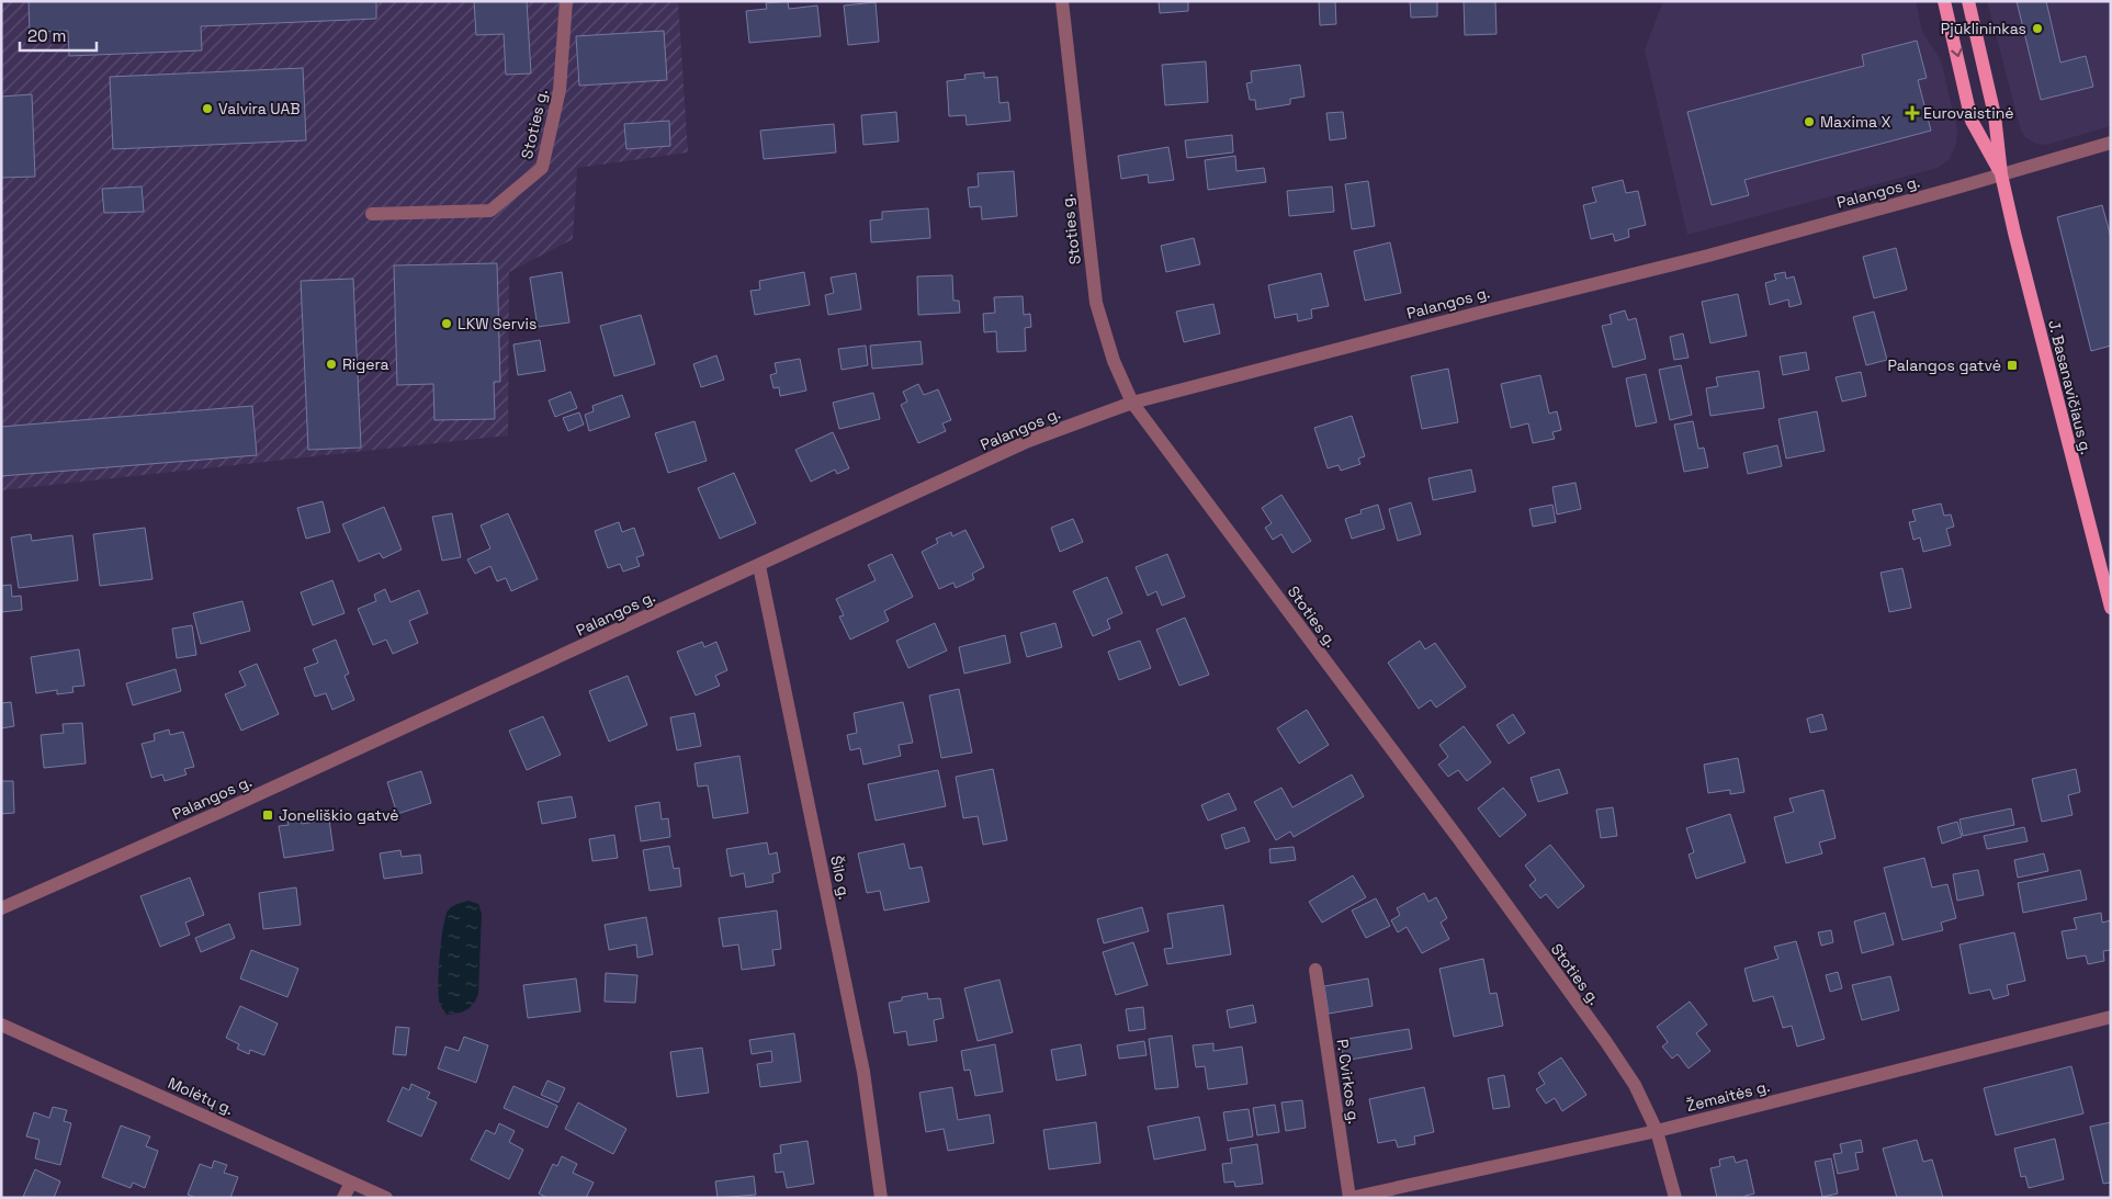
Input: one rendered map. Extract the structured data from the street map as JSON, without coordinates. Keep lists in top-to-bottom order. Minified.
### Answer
{"streets":{"main road":["J. Basanavičiaus g."],"street":["Stoties g.","Palangos g.","Šilo g.","P. Cvirkos g.","Molėtų g.","Žemaitės g."]},"crossings":[["Stoties g.","Palangos g."],["Stoties g.","Žemaitės g."],["Palangos g.","J. Basanavičiaus g."],["Palangos g.","Šilo g."],["P. Cvirkos g.","Žemaitės g."]],"places":{"other":["Pjūklininkas","Valvira UAB","Maxima X","LKW Servis","Rigera"],"health":["Eurovaistinė"],"transit":["Palangos gatvė","Joneliškio gatvė"]},"scale_bar":"20 m"}
